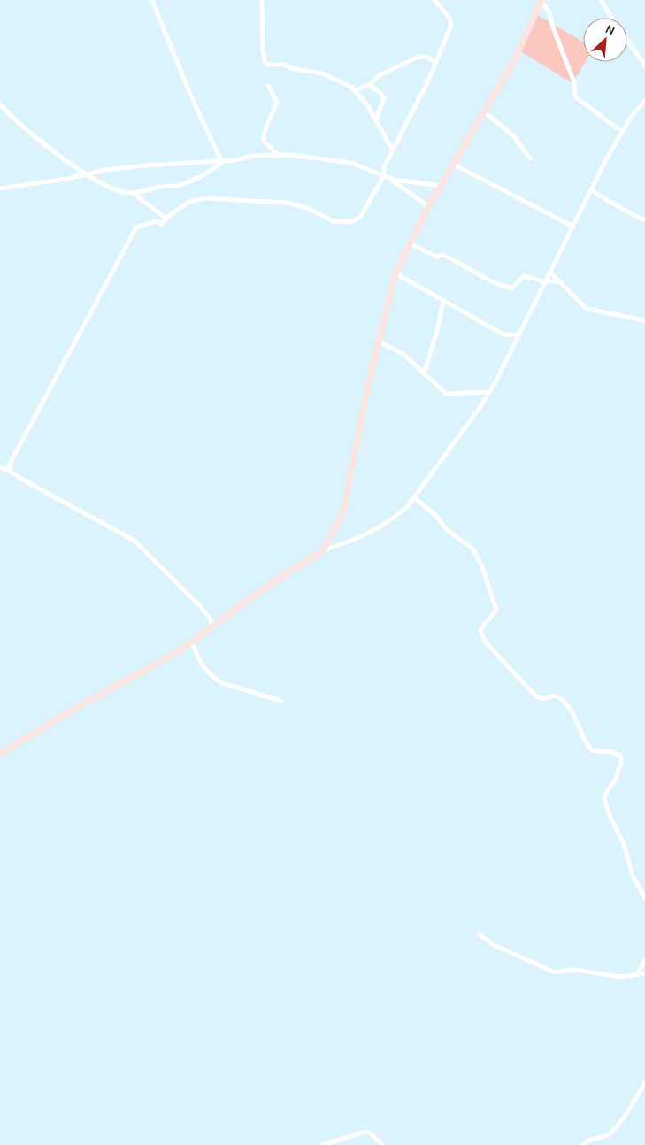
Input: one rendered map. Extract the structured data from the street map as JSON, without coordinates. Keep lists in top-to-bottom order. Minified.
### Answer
{"north":"top right"}
